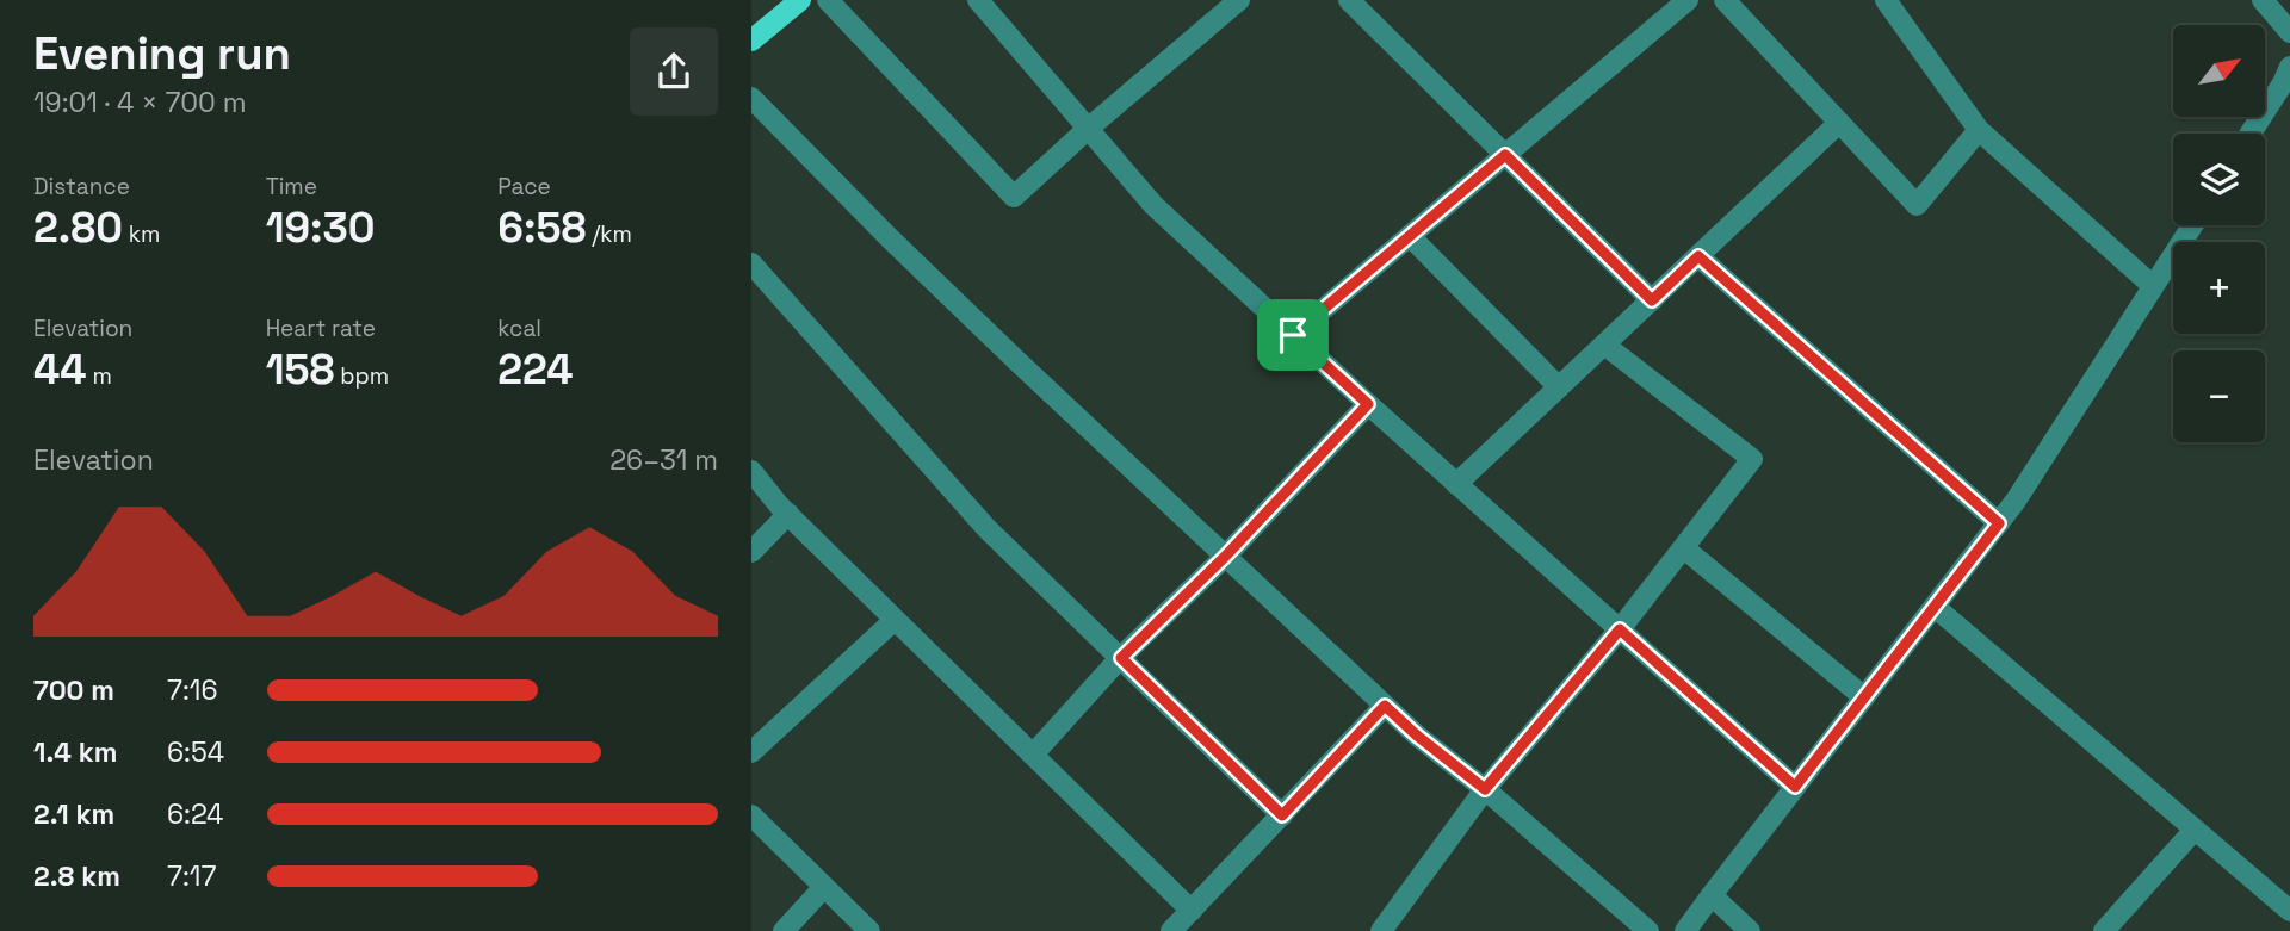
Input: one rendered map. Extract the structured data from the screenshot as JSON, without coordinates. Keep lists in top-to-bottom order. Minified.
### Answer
{"north":"top right","page":{"heading":["Evening run","19:01 · 4 × 700 m"],"map_buttons":["+","−"],"stats":[["Distance","2.80 km"],["Time","19:30"],["Pace","6:58 /km"],["Elevation","44 m"],["Heart rate","158 bpm"],["kcal","224"]],"chart":["Elevation","26–31 m"],"list":[{"name":"700 m","note":"7:16"},{"name":"1.4 km","note":"6:54"},{"name":"2.1 km","note":"6:24"},{"name":"2.8 km","note":"7:17"}]}}
